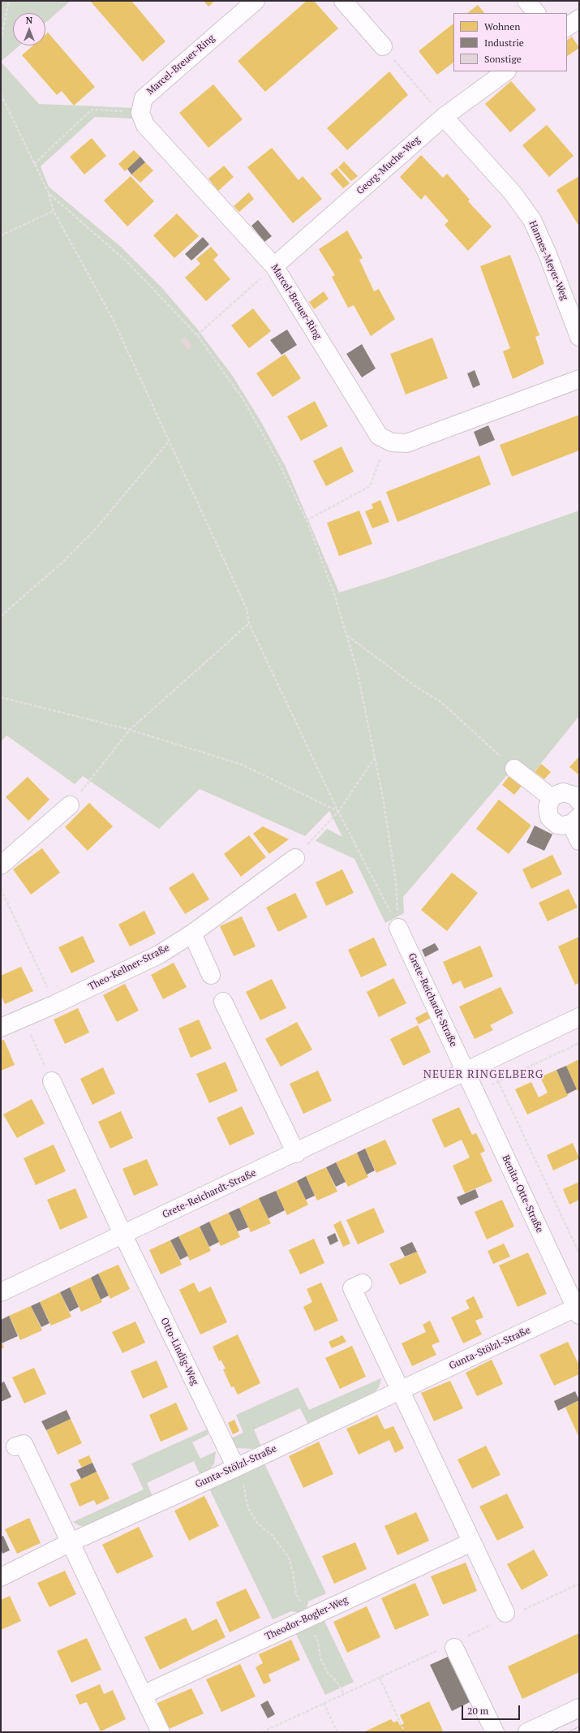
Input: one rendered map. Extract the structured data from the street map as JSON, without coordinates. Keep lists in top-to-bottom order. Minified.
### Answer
{"streets":{"street":["Marcel-Breuer-Ring","Georg-Muche-Weg","Hannes-Meyer-Weg","Theo-Kellner-Straße","Grete-Reichardt-Straße","Benita-Otte-Straße","Gunta-Stölzl-Straße","Otto-Lindig-Weg","Theodor-Bogler-Weg"]},"crossings":[["Marcel-Breuer-Ring","Georg-Muche-Weg"],["Georg-Muche-Weg","Hannes-Meyer-Weg"],["Grete-Reichardt-Straße","Benita-Otte-Straße"],["Grete-Reichardt-Straße","Otto-Lindig-Weg"],["Benita-Otte-Straße","Gunta-Stölzl-Straße"],["Gunta-Stölzl-Straße","Otto-Lindig-Weg"]],"districts":["NEUER RINGELBERG"],"legend":["Wohnen","Industrie","Sonstige"],"scale_bar":"20 m","north":"top"}
